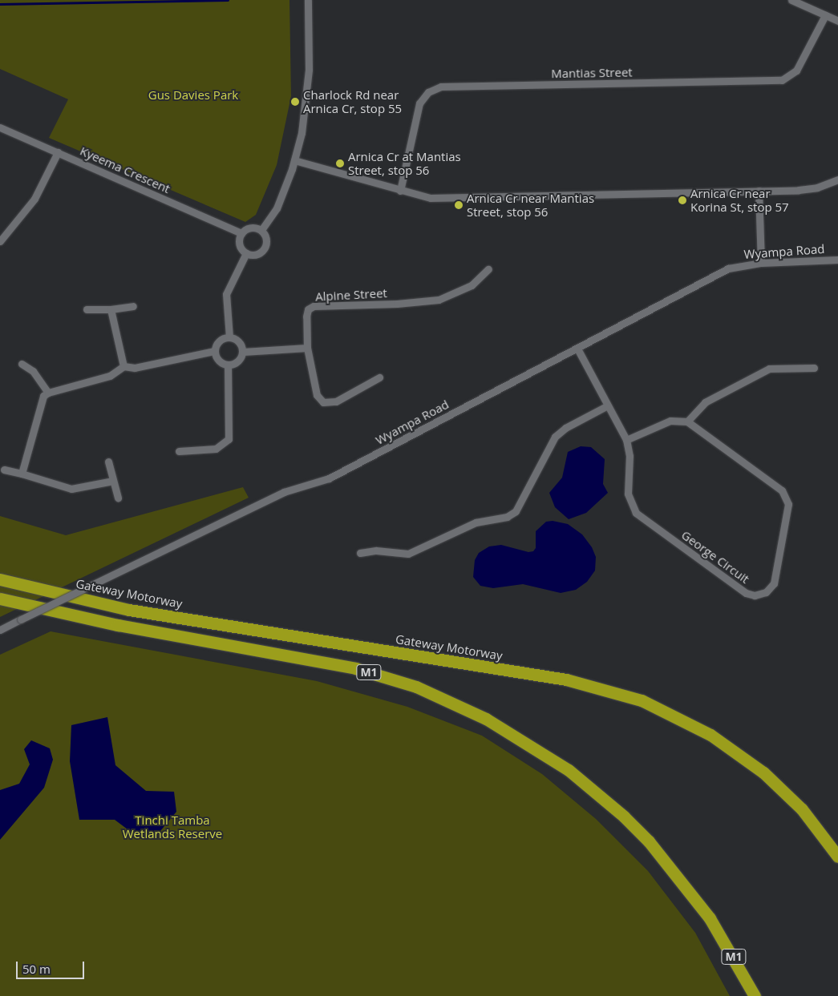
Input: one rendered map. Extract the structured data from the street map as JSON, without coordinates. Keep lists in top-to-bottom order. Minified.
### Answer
{"streets":{"highway":["Gateway Motorway","M1"],"street":["Mantias Street","Kyeema Crescent","Wyampa Road","Alpine Street","George Circuit"]},"crossings":[["Wyampa Road","George Circuit"]],"parks":["Gus Davies Park","Tinchi Tamba Wetlands Reserve"],"places":["Charlock Rd near Arnica Cr, stop 55","Arnica Cr at Mantias Street, stop 56","Arnica Cr near Korina St, stop 57","Arnica Cr near Mantias Street, stop 56"],"scale_bar":"50 m"}
